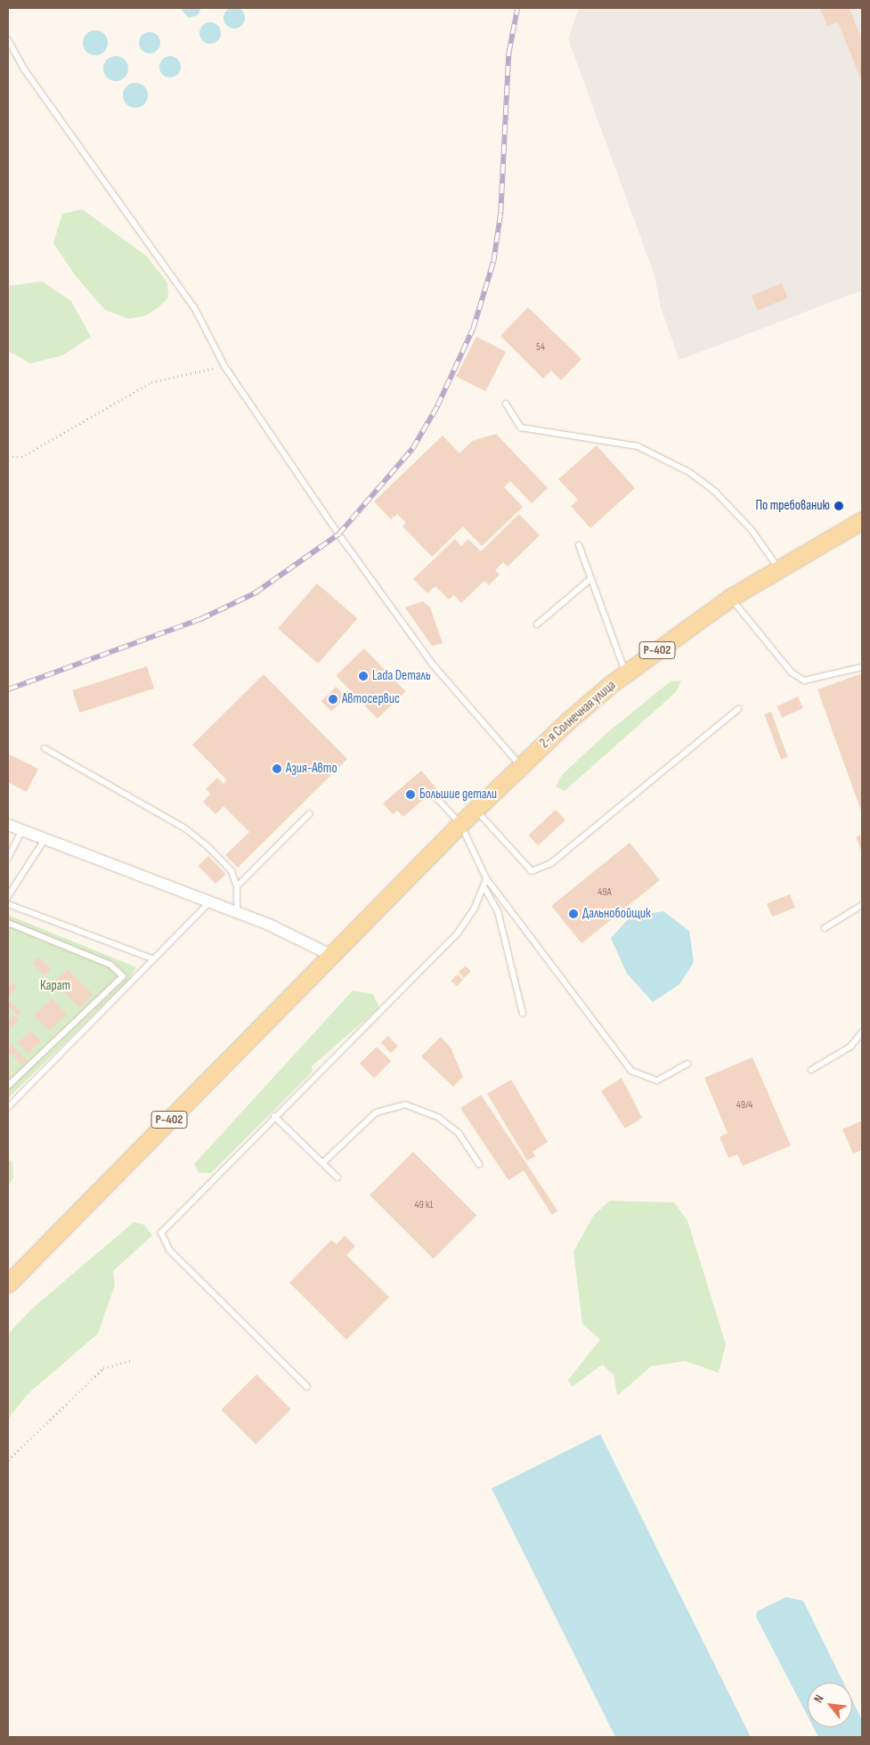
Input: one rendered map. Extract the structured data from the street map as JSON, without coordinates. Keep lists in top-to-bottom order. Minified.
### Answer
{"streets":{"main road":["Р-402","2-я Солнечная улица"]},"crossings":[["Р-402","2-я Солнечная улица"]],"parks":["Карат"],"places":["По требованию","Lada Dеталь","Автосервис","Азия-Авто","Большие детали","Дальнобойщик"],"house_numbers":["54","49А","49/4","49 к1"],"north":"top left"}
